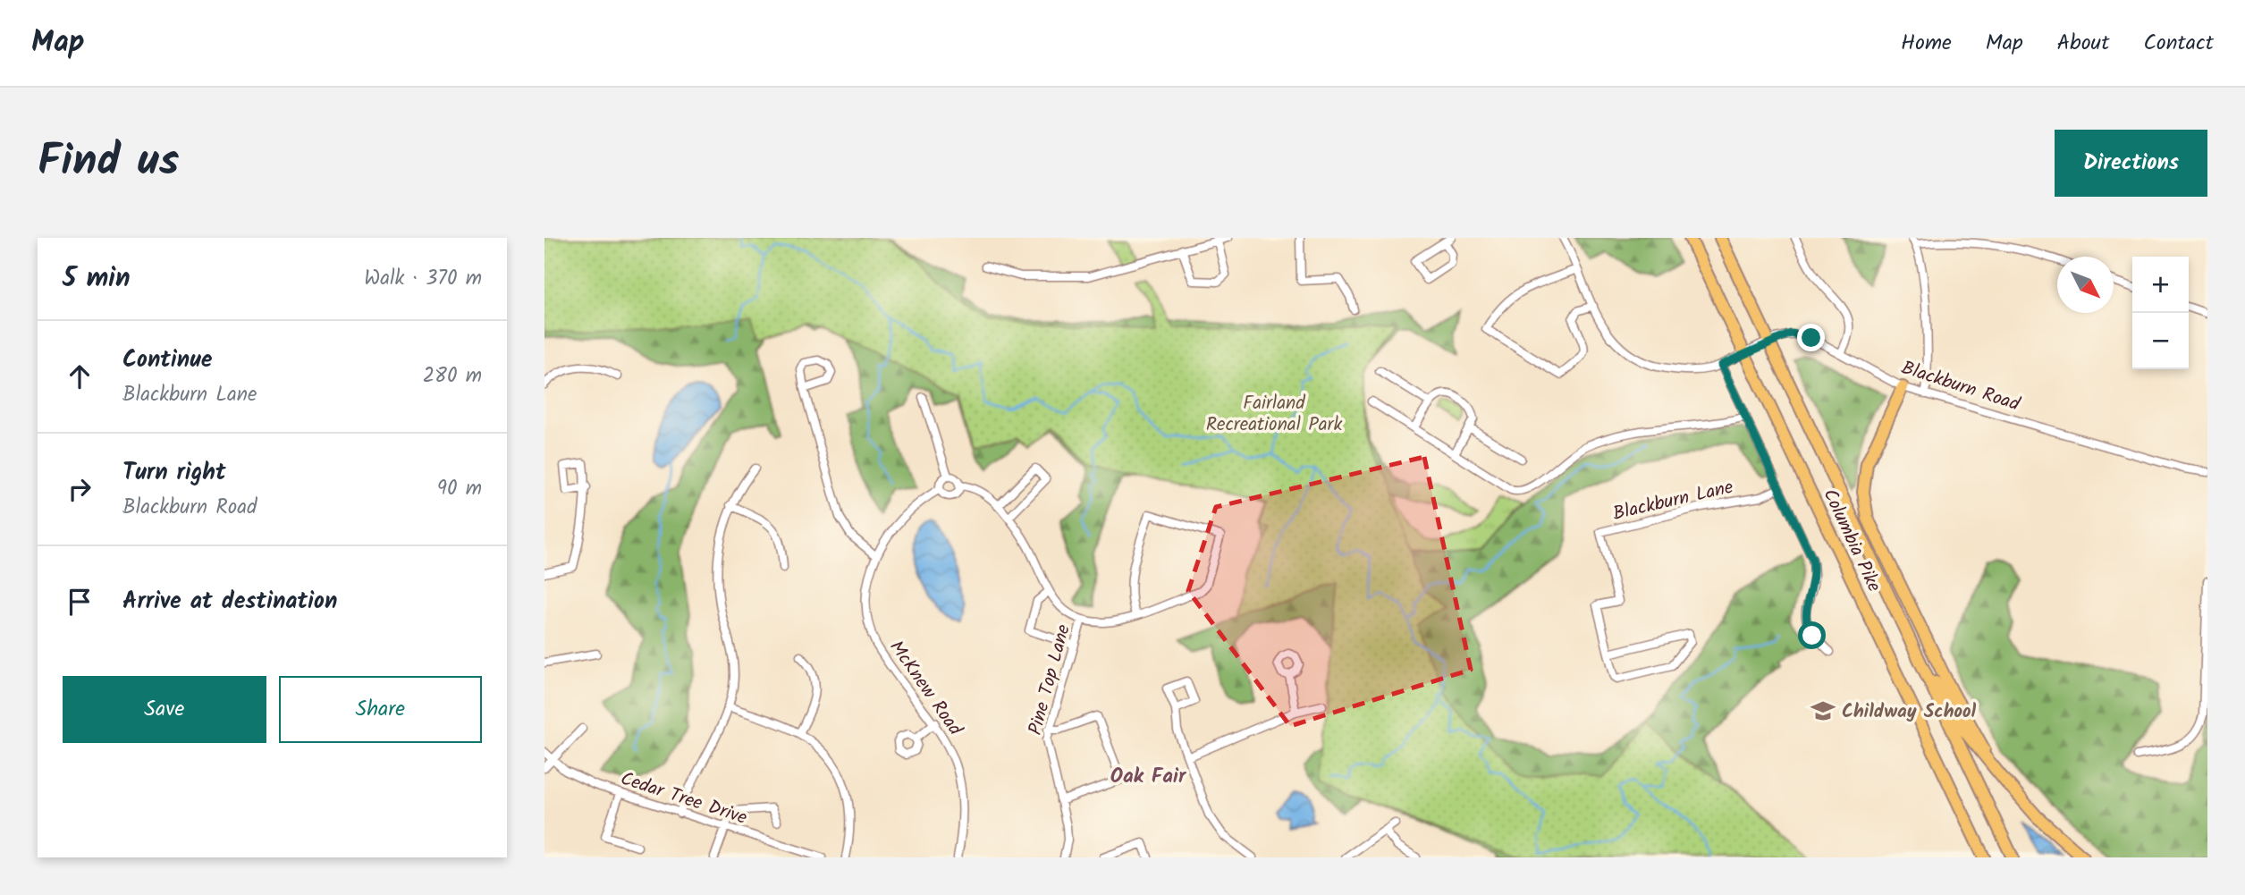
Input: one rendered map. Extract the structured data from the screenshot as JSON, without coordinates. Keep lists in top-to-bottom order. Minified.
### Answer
{"streets":{"main road":["Columbia Pike"],"street":["Blackburn Road","Blackburn Lane","Pine Top Lane","McKnew Road","Cedar Tree Drive"]},"crossings":[["Blackburn Road","Columbia Pike"]],"districts":["Oak Fair"],"parks":["Fairland Recreational Park"],"places":{"school or university":["Childway School"]},"north":"bottom right","page":{"header":"Map","nav":["Home","Map","About","Contact"],"title":"Find us","buttons":["Directions",["Save","Share"]],"heading":["5 min","Walk · 370 m"],"map_buttons":["+","−"],"list":[["Continue","Blackburn Lane","280 m"],["Turn right","Blackburn Road","90 m"],"Arrive at destination"]}}
